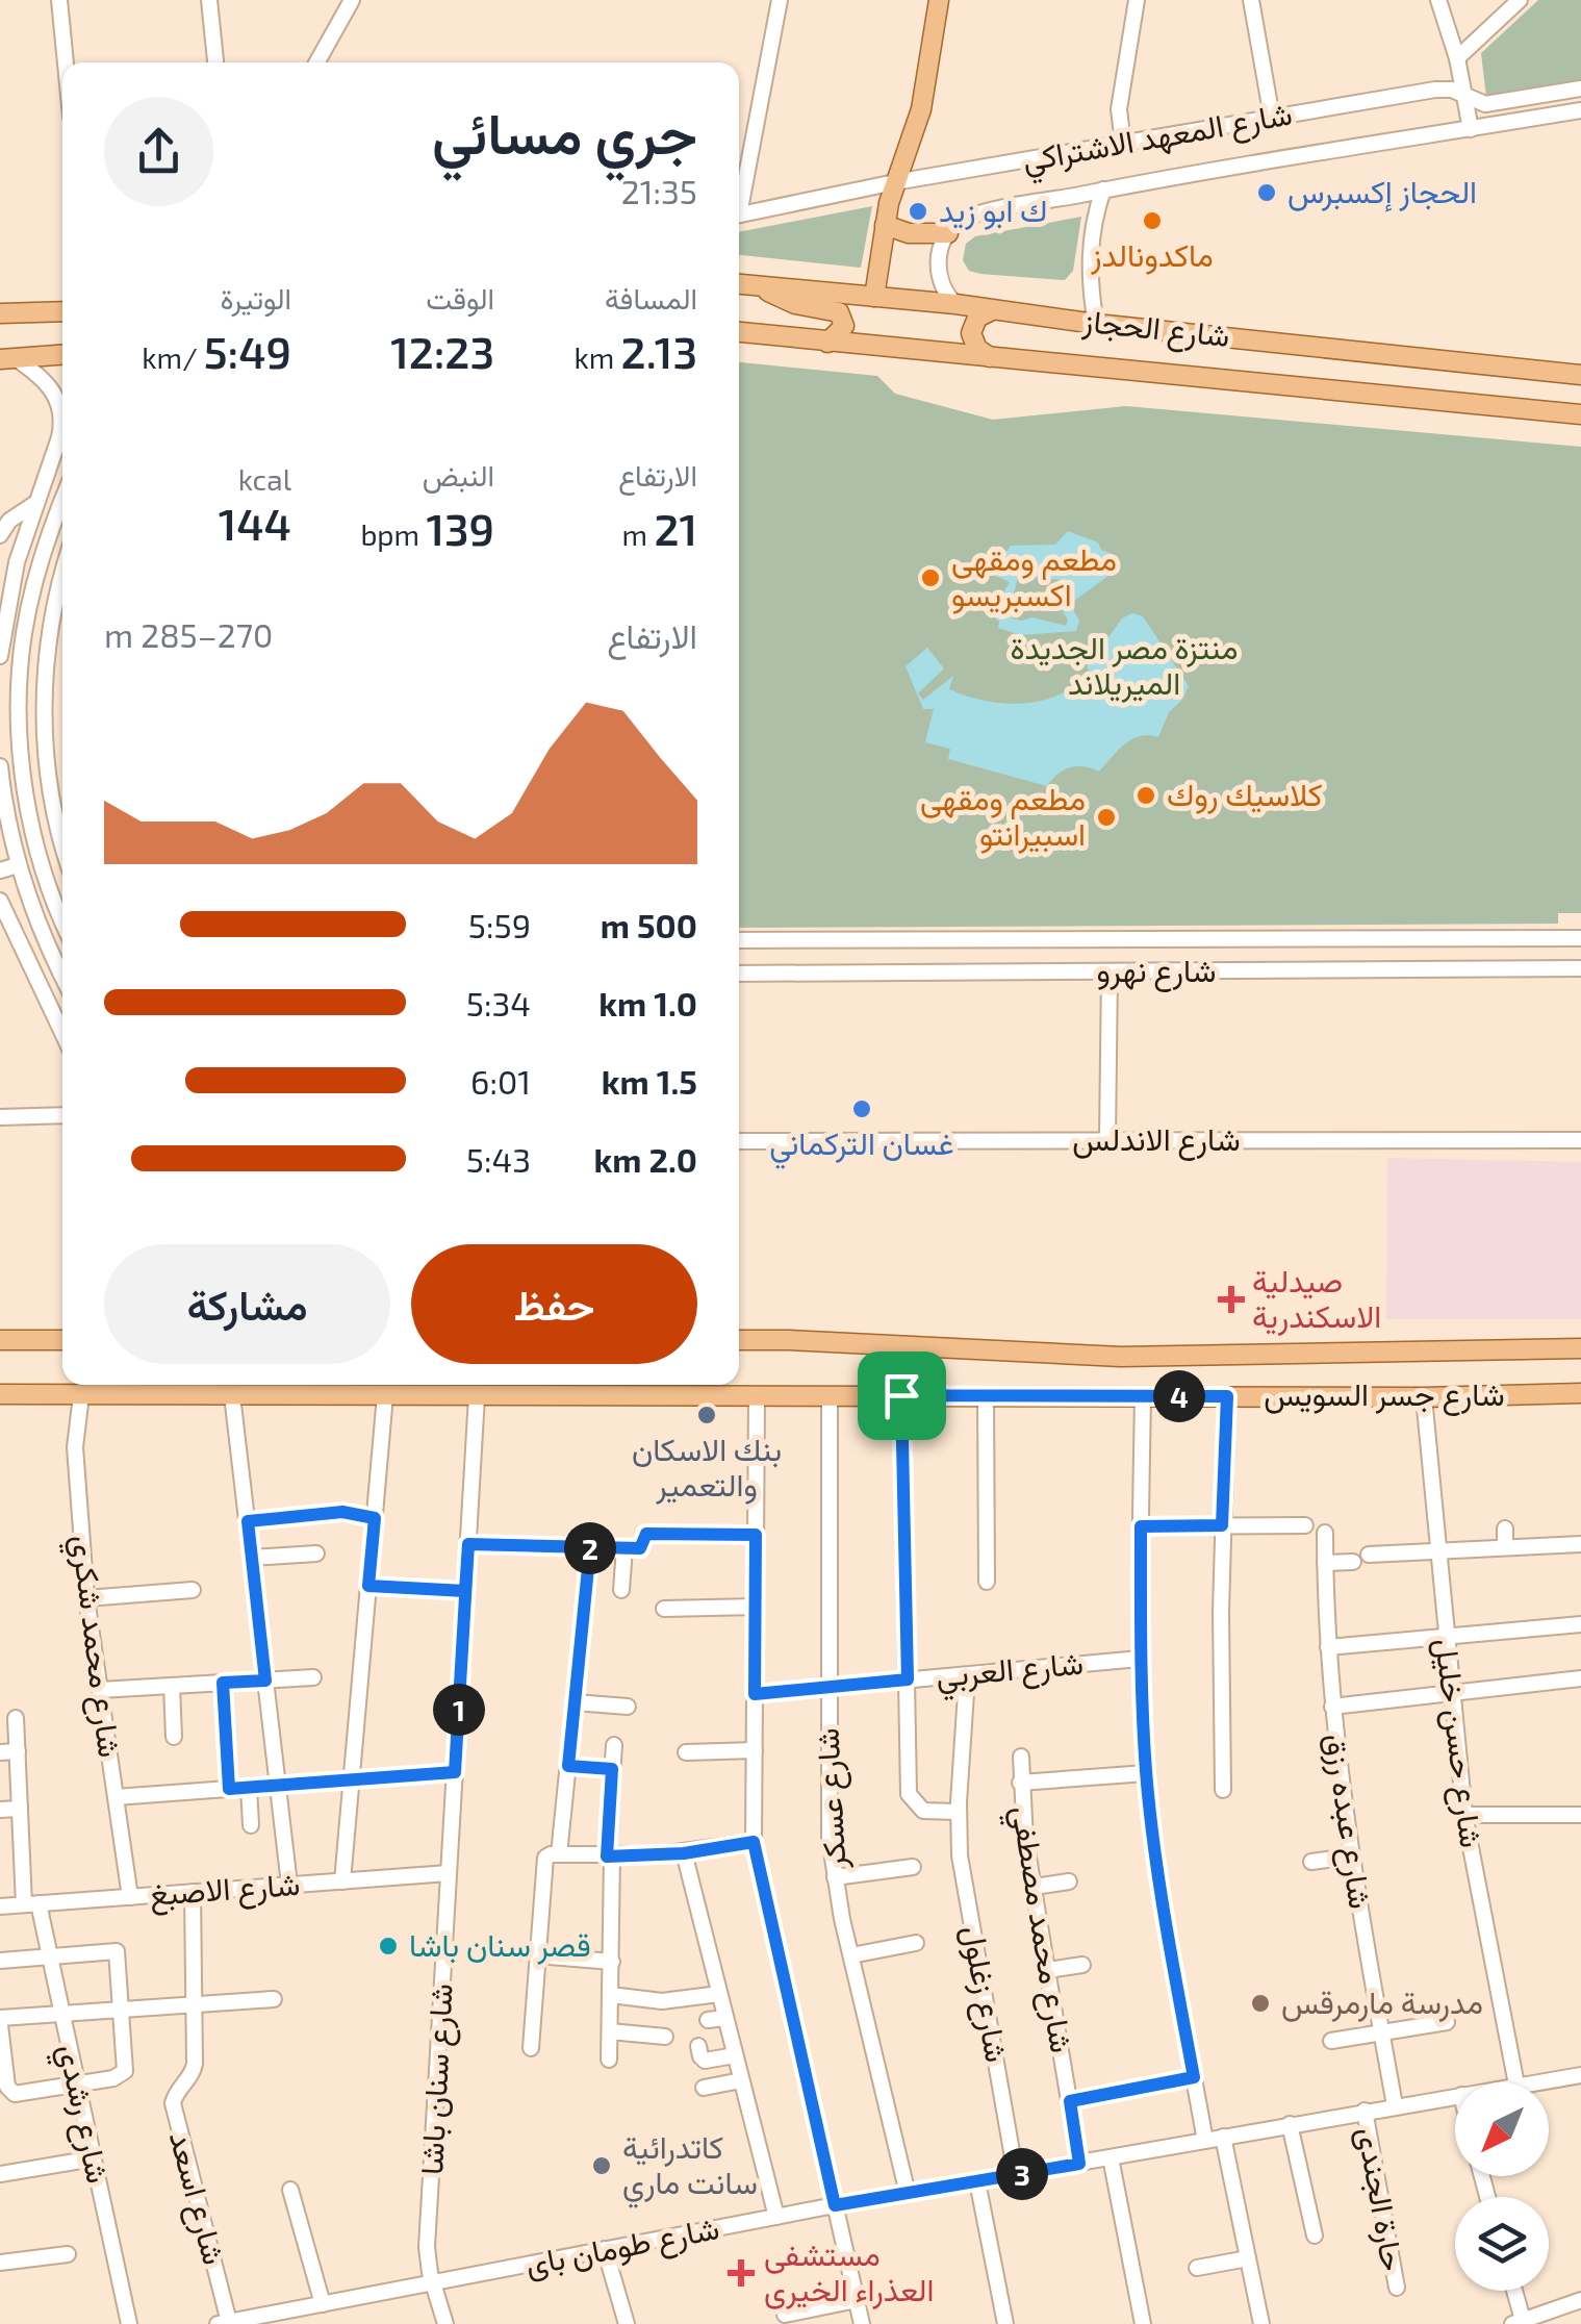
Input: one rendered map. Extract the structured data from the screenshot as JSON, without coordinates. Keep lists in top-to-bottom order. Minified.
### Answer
{"streets":{"main road":["شارع الحجاز","شارع جسر السويس"],"street":["شارع المعهد الاشتراكي","شارع نهرو","شارع الاندلس","شارع محمد شكري","شارع العربي","شارع حسن خليل","شارع عسكر","شارع عبده رزق","شارع الاصبغ","شارع محمد مصطفي","شارع زغلول","شارع سنان باشا","شارع رشدي","شارع اسعد","حارة الجندى","شارع طومان باى"]},"crossings":[["شارع جسر السويس","شارع محمد شكري"],["شارع جسر السويس","شارع حسن خليل"],["شارع جسر السويس","شارع عسكر"],["شارع جسر السويس","شارع سنان باشا"],["شارع محمد شكري","شارع الاصبغ"],["شارع العربي","شارع عسكر"],["شارع عسكر","شارع طومان باى"],["شارع عبده رزق","شارع طومان باى"],["شارع الاصبغ","شارع سنان باشا"],["شارع الاصبغ","شارع رشدي"],["شارع الاصبغ","شارع اسعد"],["شارع محمد مصطفي","شارع طومان باى"],["شارع زغلول","شارع طومان باى"],["شارع سنان باشا","شارع طومان باى"],["شارع اسعد","شارع طومان باى"],["حارة الجندى","شارع طومان باى"]],"parks":["منتزة مصر الجديدة الميريلاند"],"places":{"other":["الحجاز إكسبرس","ك ابو زيد","ماكدونالدز","مطعم ومقهى اكسبريسو","كلاسيك روك","مطعم ومقهى اسبيرانتو","غسان التركماني","بنك الاسكان والتعمير","قصر سنان باشا","مدرسة مارمرقس","كاتدرائية سانت ماري"],"health":["صيدلية الاسكندرية","مستشفى العذراء الخيرى"]},"north":"bottom left","page":{"heading":["جري مسائي","21:35"],"stats":[["المسافة","2.13 km"],["الوقت","12:23"],["الوتيرة","5:49 /km"],["الارتفاع","21 m"],["النبض","139 bpm"],["kcal","144"]],"chart":["الارتفاع","270–285 m"],"list":[{"name":"500 m","note":"5:59"},{"name":"1.0 km","note":"5:34"},{"name":"1.5 km","note":"6:01"},{"name":"2.0 km","note":"5:43"}],"buttons":["حفظ","مشاركة"],"pins":["4","2","1","3"]}}
